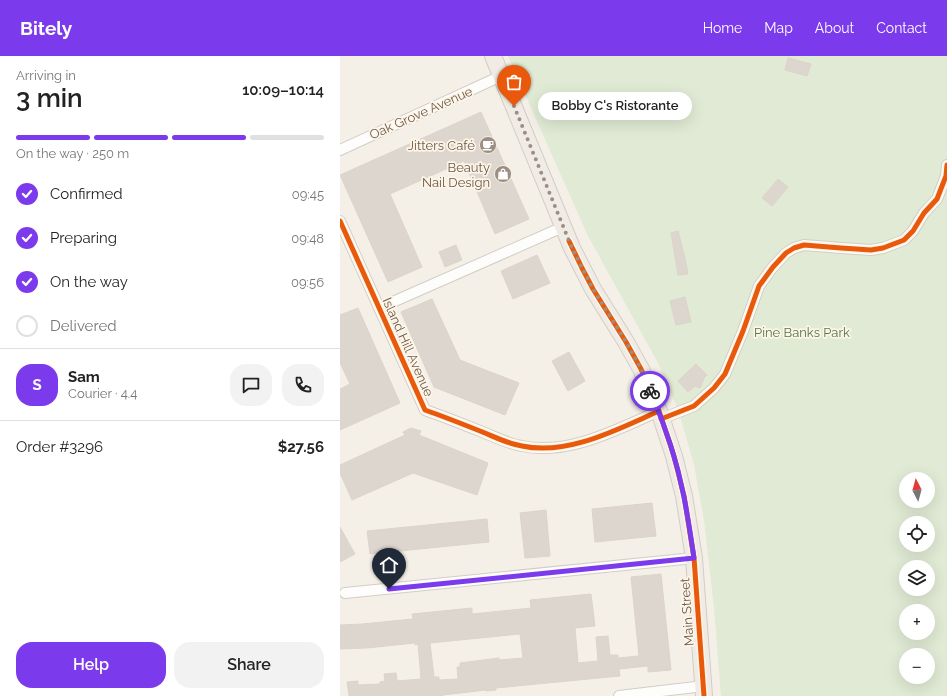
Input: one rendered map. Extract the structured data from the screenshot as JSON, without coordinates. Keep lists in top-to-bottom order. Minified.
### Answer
{"streets":{"main road":["Main Street"],"street":["Oak Grove Avenue","Island Hill Avenue"]},"crossings":[["Oak Grove Avenue","Main Street"],["Island Hill Avenue","Main Street"]],"parks":["Pine Banks Park"],"places":{"other":["Bobby C's Ristorante"],"cafe":["Jitters Café"],"shop":["Beauty Nail Design"]},"north":"top","page":{"header":"Bitely","nav":["Home","Map","About","Contact"],"heading":["3 min","Arriving in","10:09–10:14"],"panel":["Sam","Courier · 4.4","Order #3296","$27.56"],"bubble":"Bobby C's Ristorante","bar":"On the way · 250 m","list":[["Confirmed","09:45"],["Preparing","09:48"],["On the way","09:56"],"Delivered"],"round":"S","map_buttons":["+","−"],"buttons":["Help","Share"]}}
